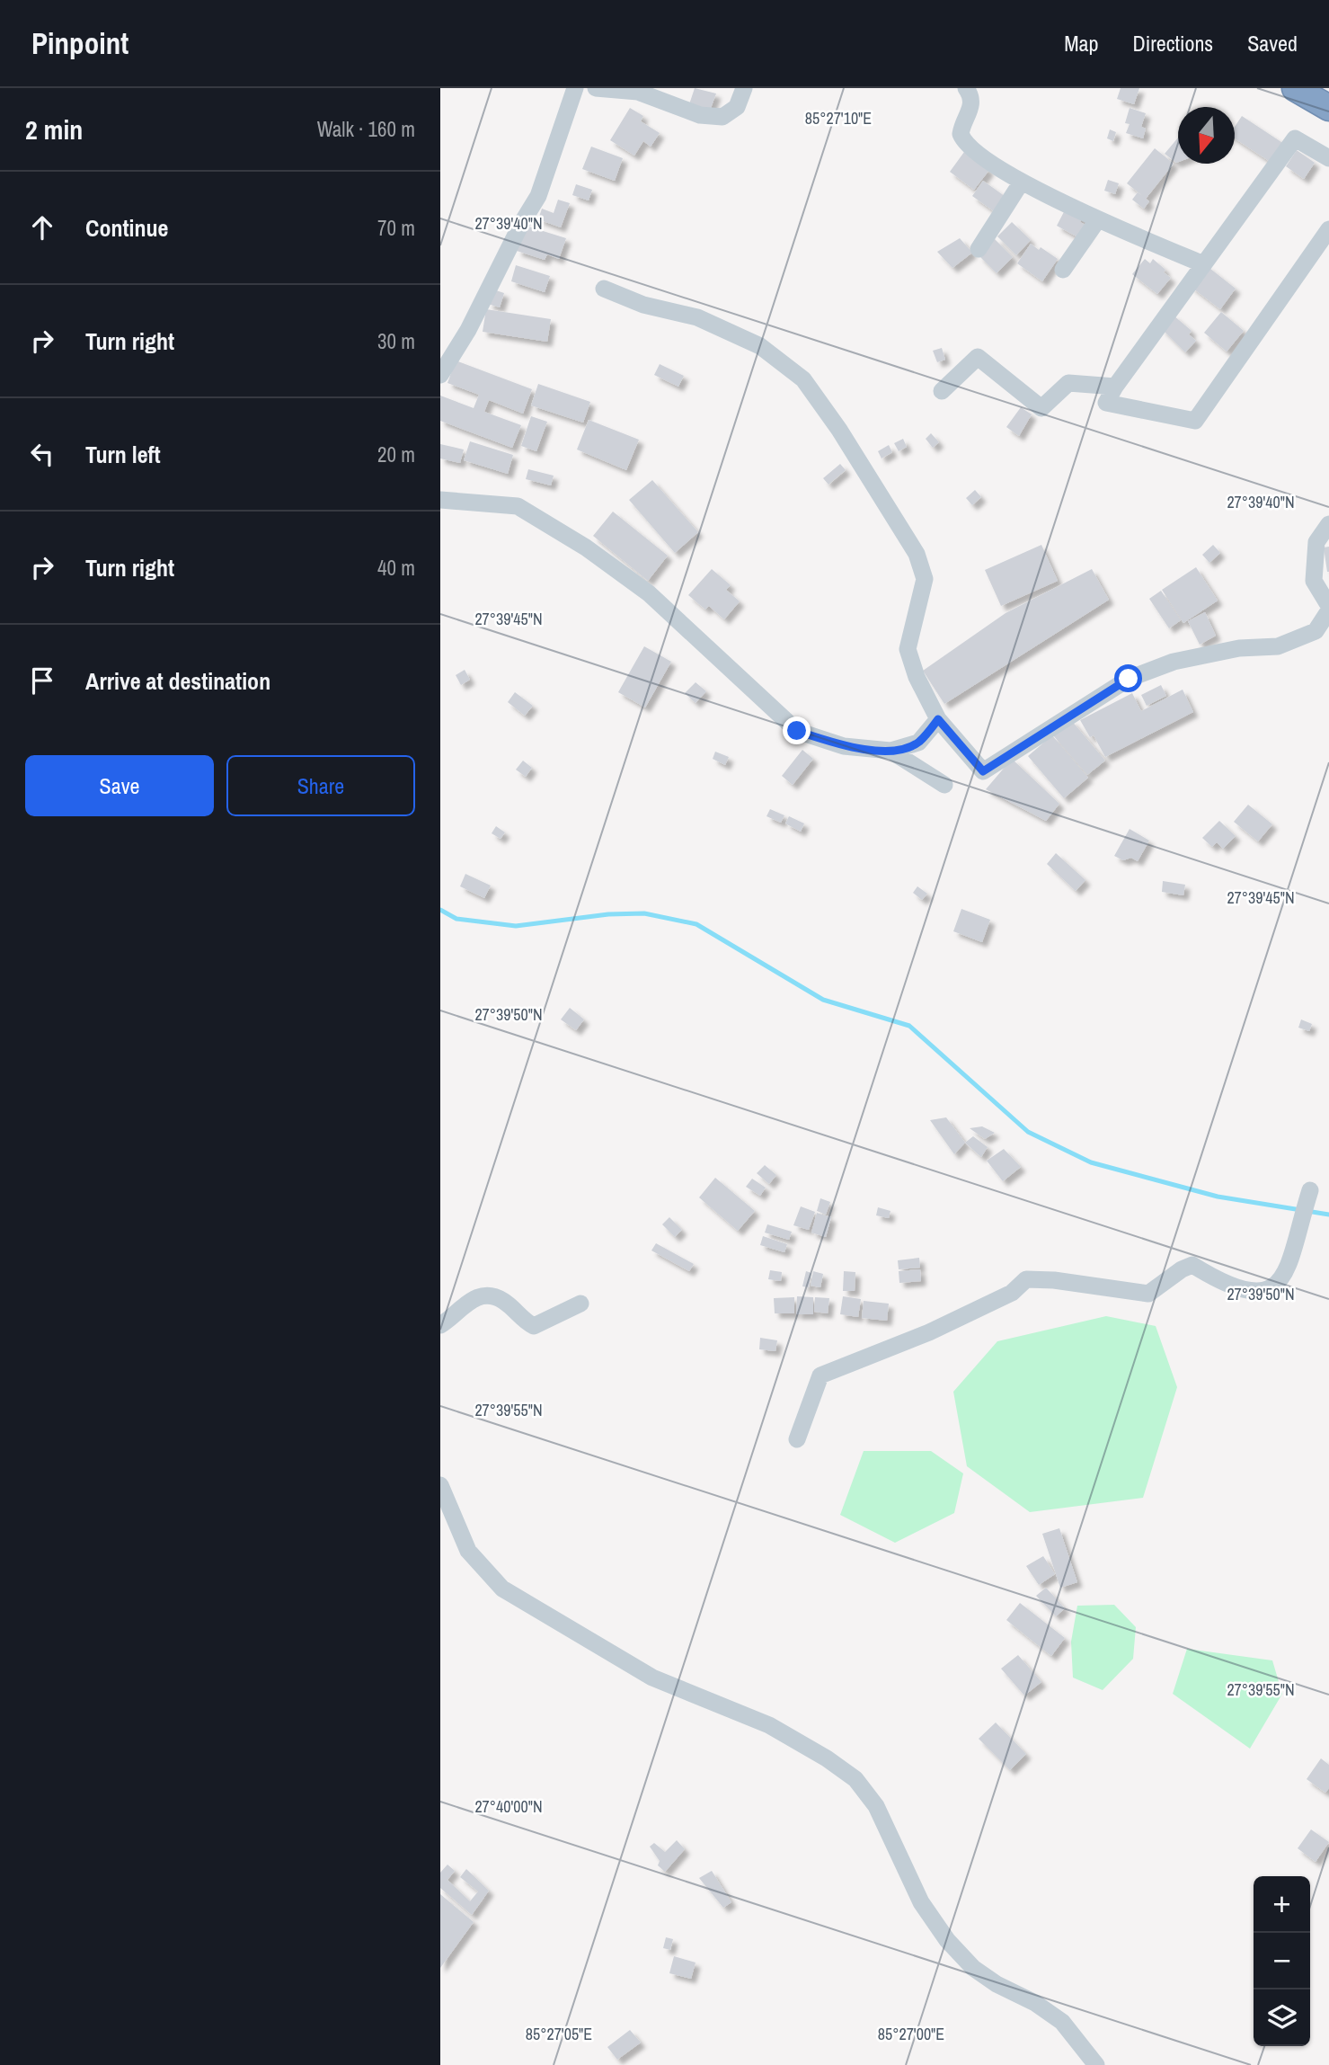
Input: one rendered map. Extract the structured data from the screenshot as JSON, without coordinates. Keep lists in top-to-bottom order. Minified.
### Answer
{"north":"bottom","page":{"header":"Pinpoint","nav":["Map","Directions","Saved"],"heading":["2 min","Walk · 160 m"],"list":[["Continue","70 m"],["Turn right","30 m"],["Turn left","20 m"],["Turn right","40 m"],"Arrive at destination"],"buttons":["Save","Share"],"map_buttons":["+","−"]},"coordinates":["85°27'10\"E","27°39'40\"N","27°39'45\"N","27°39'50\"N","27°39'55\"N","27°40'00\"N","85°27'05\"E","85°27'00\"E"]}
